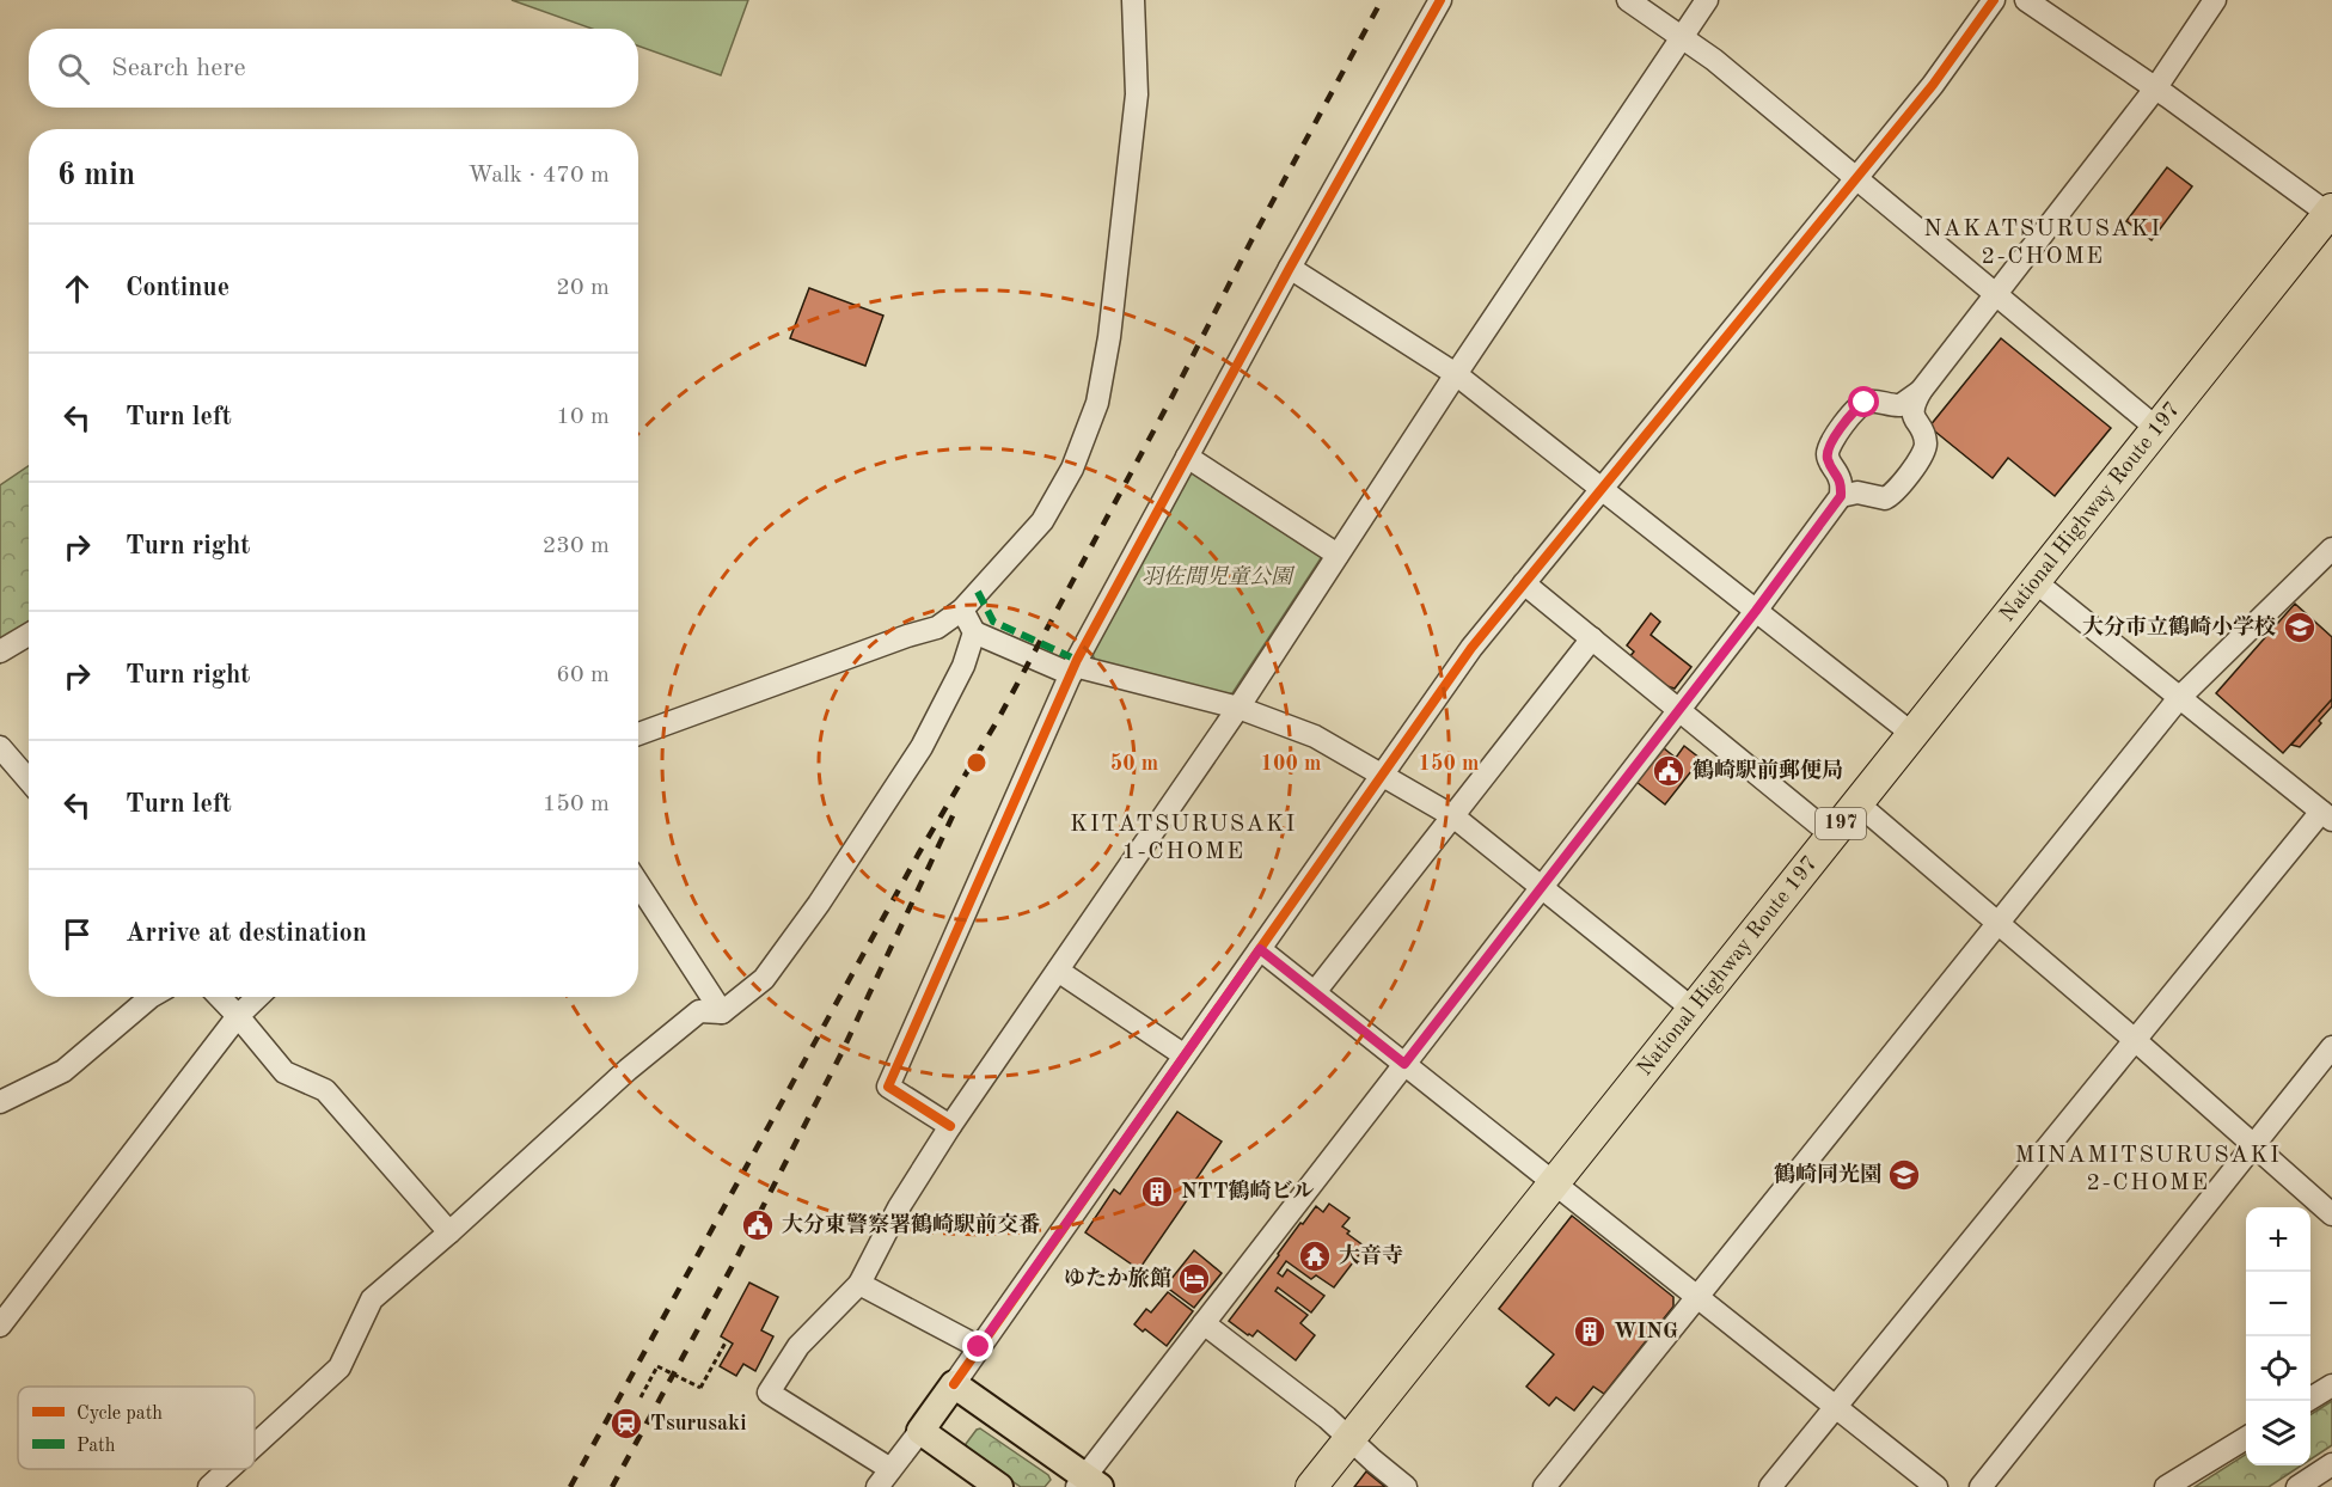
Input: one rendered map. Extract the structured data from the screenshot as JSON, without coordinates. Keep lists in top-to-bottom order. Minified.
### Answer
{"streets":{"highway":["National Highway Route 197","197"]},"districts":["NAKATSURUSAKI 2-CHOME","KITATSURUSAKI 1-CHOME","MINAMITSURUSAKI 2-CHOME"],"parks":["羽佐間児童公園"],"places":{"school or university":["大分市立鶴崎小学校","鶴崎同光園"],"public building":["鶴崎駅前郵便局","大分東警察署鶴崎駅前交番"],"building":["NTT鶴崎ビル","WING"],"temple":["大音寺"],"hotel":["ゆたか旅館"],"station":["Tsurusaki"]},"legend":["Cycle path","Path"],"page":{"search":"Search here","heading":["6 min","Walk · 470 m"],"list":[["Continue","20 m"],["Turn left","10 m"],["Turn right","230 m"],["Turn right","60 m"],["Turn left","150 m"],"Arrive at destination"],"map_buttons":["+","−"]},"rings":["50 m","100 m","150 m"]}
